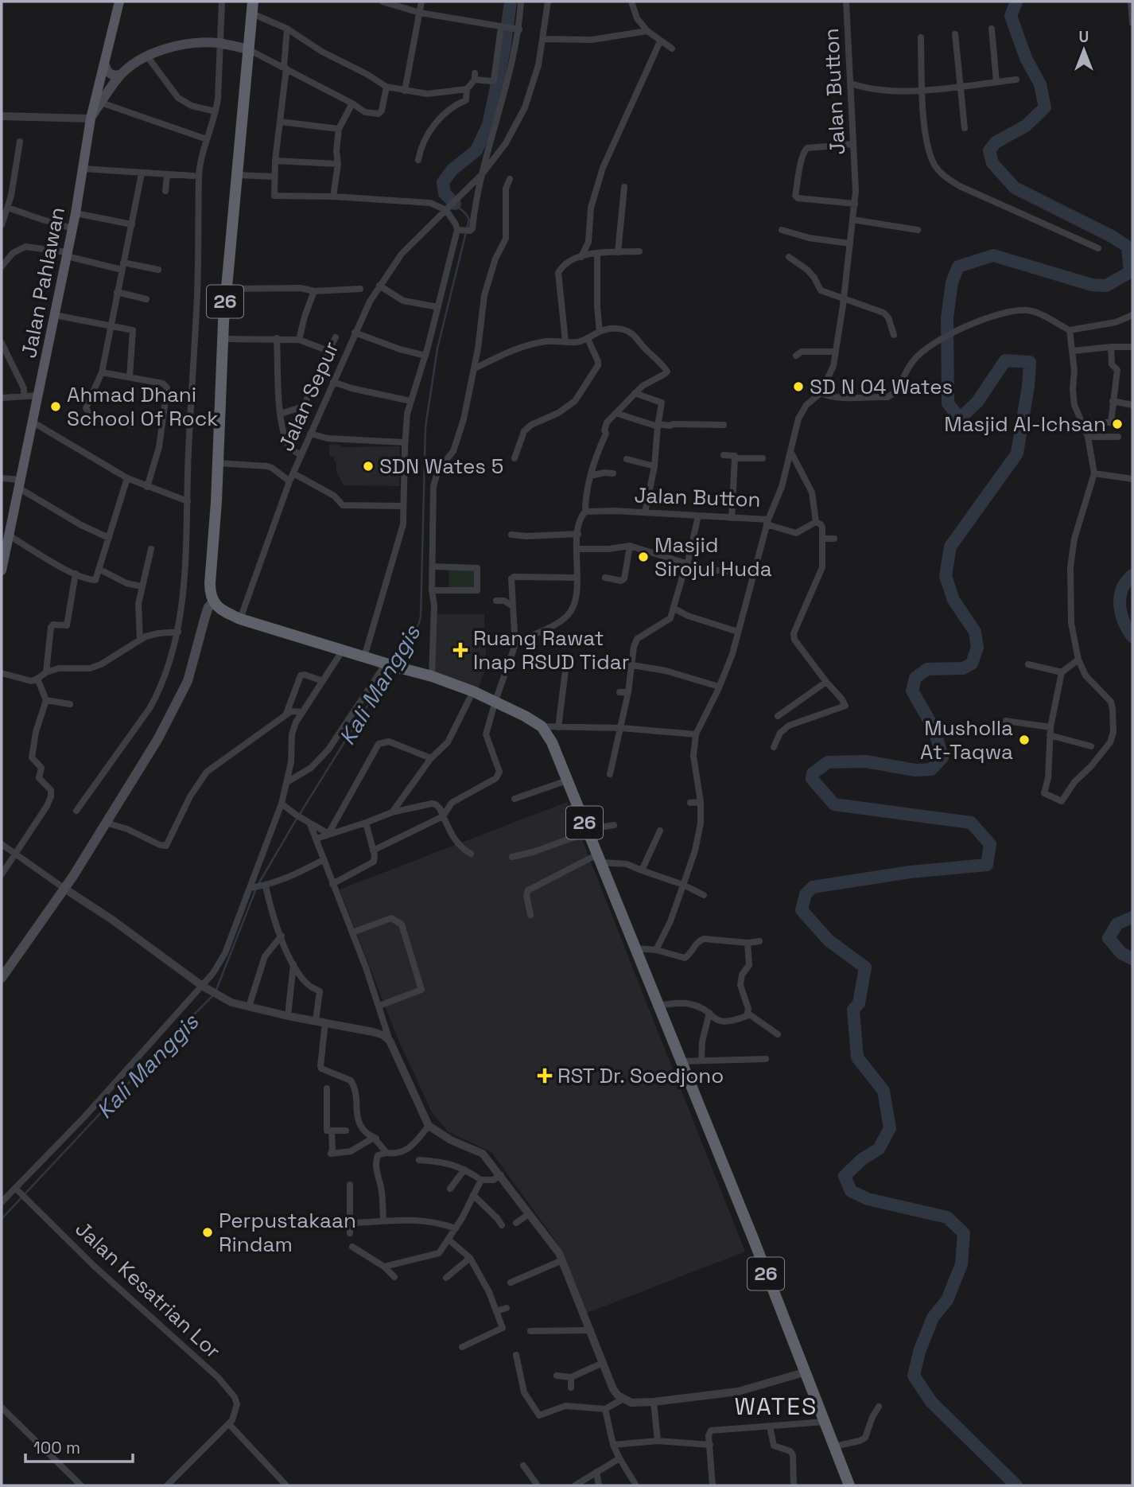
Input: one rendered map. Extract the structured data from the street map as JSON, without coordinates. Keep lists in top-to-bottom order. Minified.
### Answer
{"streets":{"highway":["26"],"main road":["Jalan Pahlawan"],"street":["Jalan Button","Jalan Sepur","Jalan Kesatrian Lor"]},"crossings":[["26","Jalan Sepur"]],"districts":["WATES"],"water":["Kali Manggis"],"places":{"other":["SD N 04 Wates","Ahmad Dhani School Of Rock","Masjid Al-Ichsan","SDN Wates 5","Masjid Sirojul Huda","Musholla At-Taqwa","Perpustakaan Rindam"],"health":["Ruang Rawat Inap RSUD Tidar","RST Dr. Soedjono"]},"scale_bar":"100 m","north":"top"}
